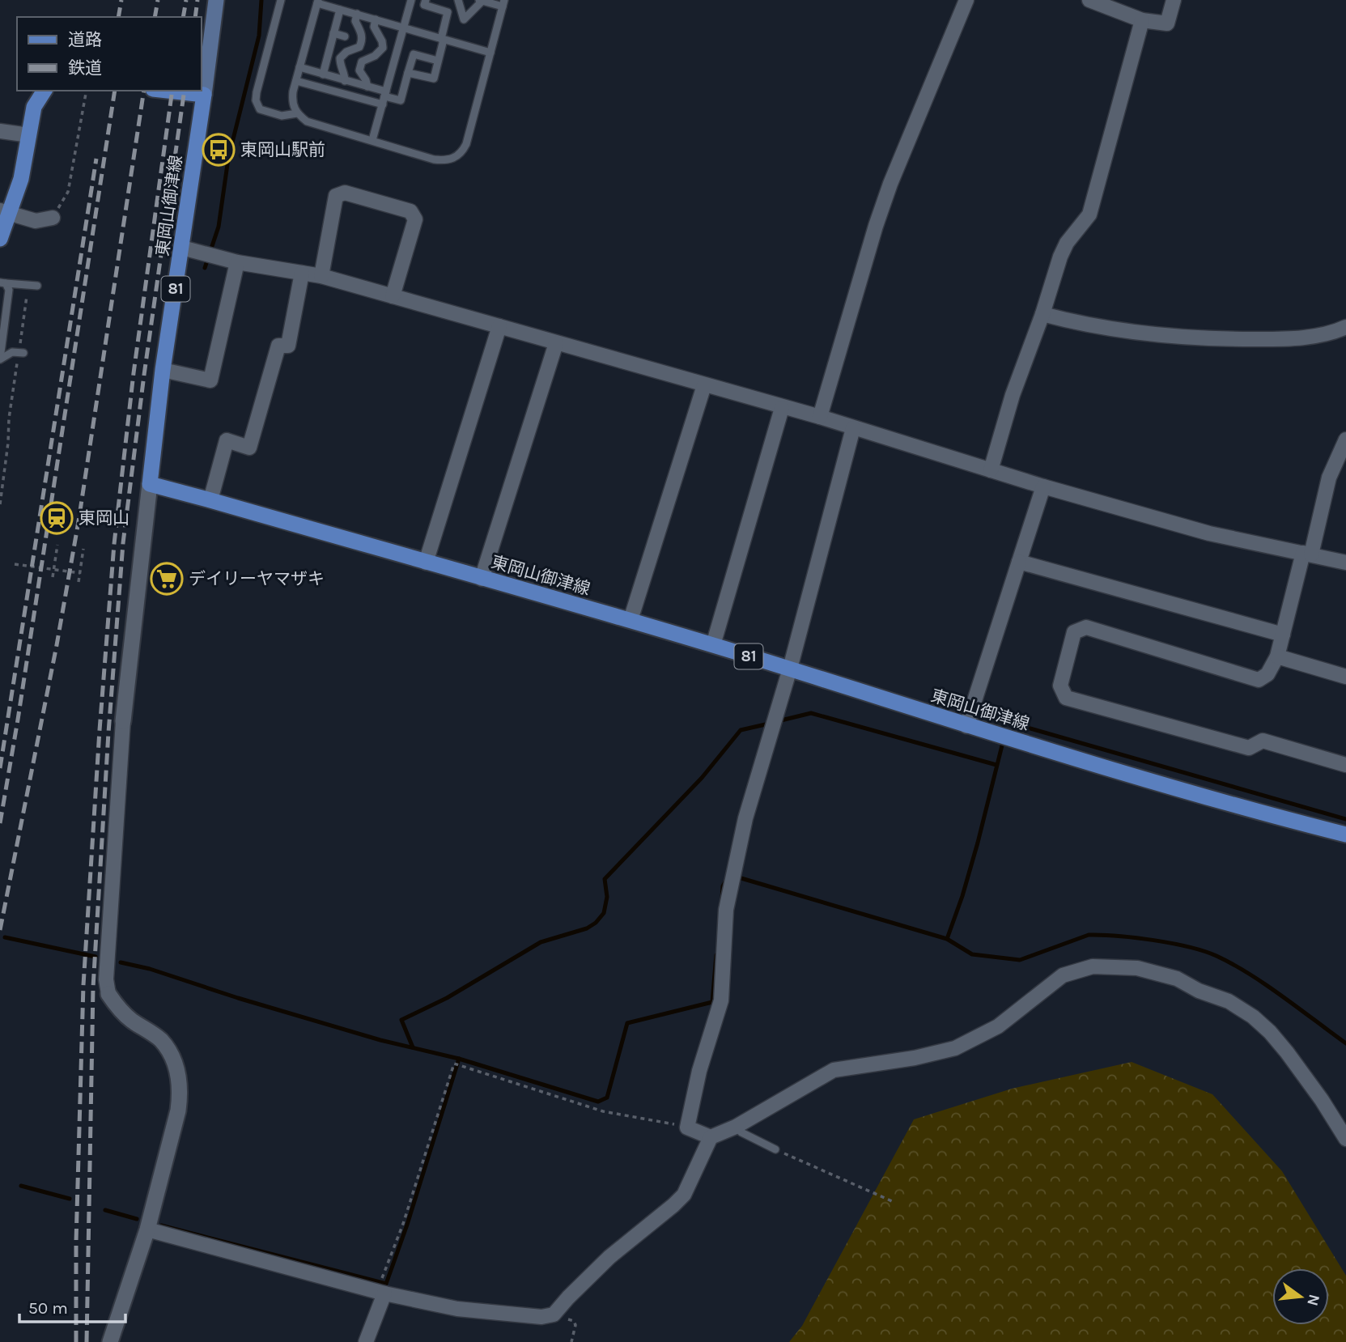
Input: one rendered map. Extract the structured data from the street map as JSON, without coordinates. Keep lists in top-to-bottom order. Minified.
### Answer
{"streets":{"main road":["東岡山御津線","81"]},"places":{"bus stop":["東岡山駅前"],"station":["東岡山"],"supermarket":["デイリーヤマザキ"]},"legend":["道路","鉄道"],"scale_bar":"50 m","north":"right"}
